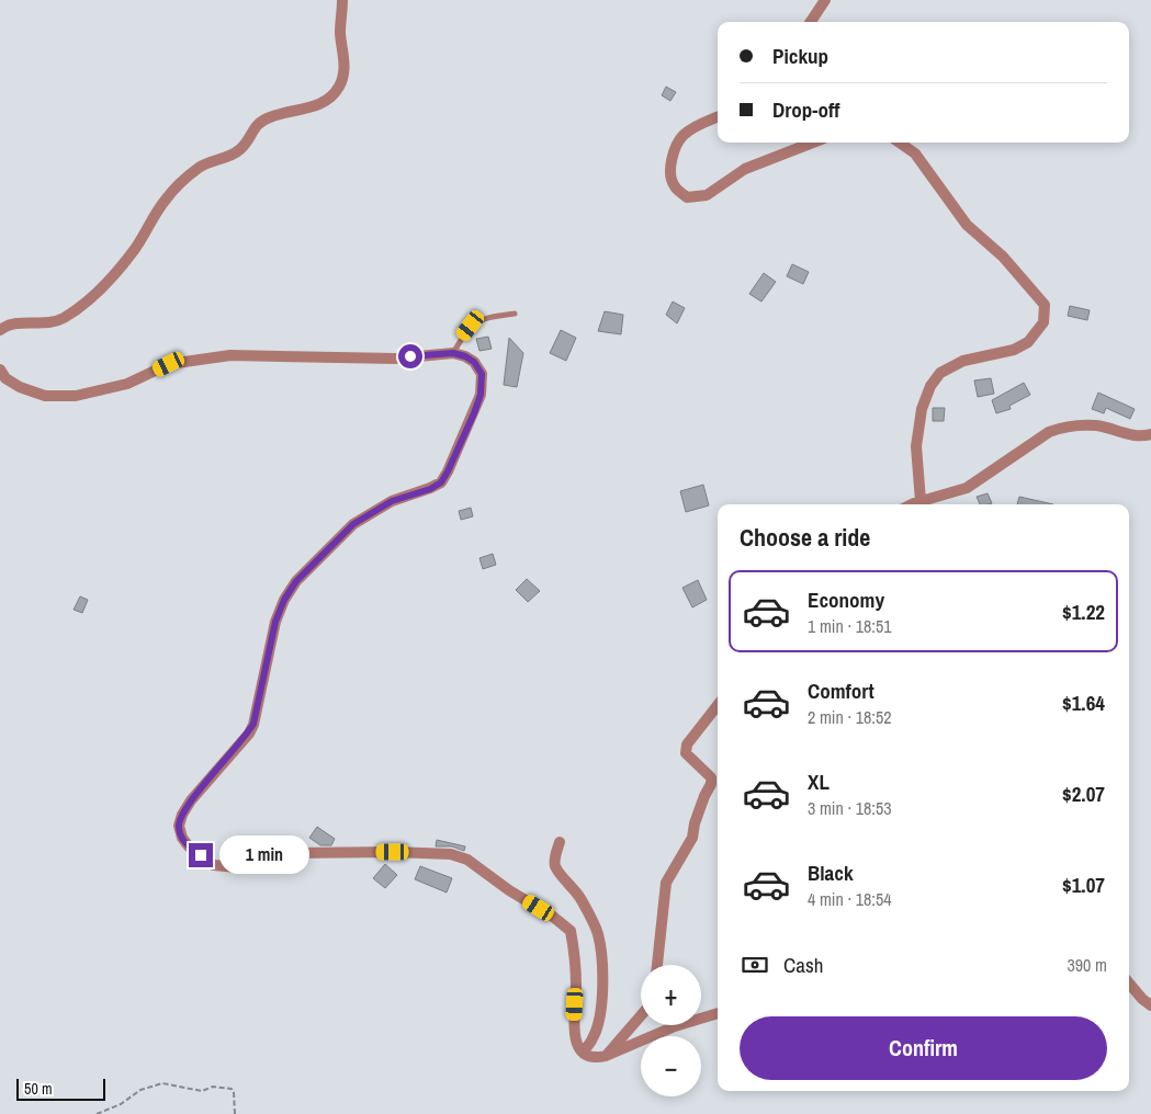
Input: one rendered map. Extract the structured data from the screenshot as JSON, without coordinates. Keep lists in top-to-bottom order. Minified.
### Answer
{"scale_bar":"50 m","page":{"banner":["Pickup","Drop-off"],"heading":"Choose a ride","list":[{"name":"Economy","note":"1 min · 18:51","value":"$1.22"},{"name":"Comfort","note":"2 min · 18:52","value":"$1.64"},{"name":"XL","note":"3 min · 18:53","value":"$2.07"},{"name":"Black","note":"4 min · 18:54","value":"$1.07"}],"bubble":"1 min","pay":["Cash","390 m"],"map_buttons":["+","−"],"buttons":"Confirm","scale":"50 m"}}
